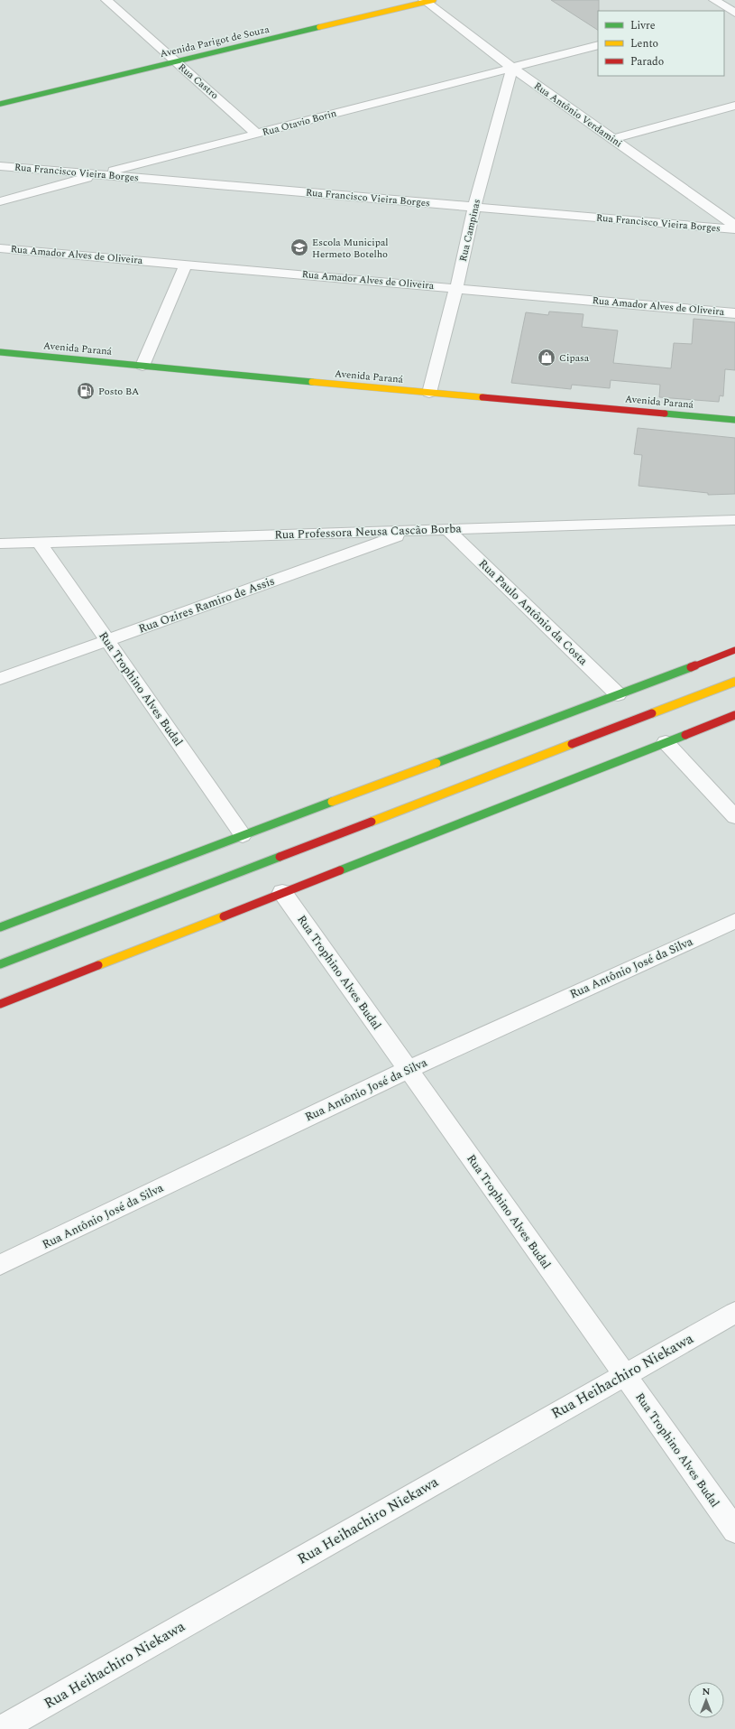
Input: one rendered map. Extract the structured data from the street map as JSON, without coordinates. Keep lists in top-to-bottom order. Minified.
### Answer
{"streets":{"street":["Avenida Parigot de Souza","Rua Castro","Rua Antônio Verdamini","Rua Otavio Borin","Rua Francisco Vieira Borges","Rua Campinas","Rua Amador Alves de Oliveira","Avenida Paraná","Rua Professora Neusa Cascão Borba","Rua Ozires Ramiro de Assis","Rua Paulo Antônio da Costa","Rua Trophino Alves Budal","Rua Antônio José da Silva","Rua Heihachiro Niekawa"]},"crossings":[["Avenida Parigot de Souza","Rua Castro"],["Avenida Parigot de Souza","Rua Antônio Verdamini"],["Rua Castro","Rua Otavio Borin"],["Rua Antônio Verdamini","Rua Otavio Borin"],["Rua Antônio Verdamini","Rua Campinas"],["Rua Otavio Borin","Rua Francisco Vieira Borges"],["Rua Otavio Borin","Rua Campinas"],["Rua Francisco Vieira Borges","Rua Campinas"],["Rua Campinas","Rua Amador Alves de Oliveira"],["Rua Campinas","Avenida Paraná"],["Rua Professora Neusa Cascão Borba","Rua Ozires Ramiro de Assis"],["Rua Professora Neusa Cascão Borba","Rua Paulo Antônio da Costa"],["Rua Professora Neusa Cascão Borba","Rua Trophino Alves Budal"],["Rua Ozires Ramiro de Assis","Rua Trophino Alves Budal"],["Rua Trophino Alves Budal","Rua Antônio José da Silva"],["Rua Trophino Alves Budal","Rua Heihachiro Niekawa"]],"places":{"school or university":["Escola Municipal Hermeto Botelho"],"shop":["Cipasa"],"fuel station":["Posto BA"]},"legend":["Livre","Lento","Parado"],"north":"top"}
